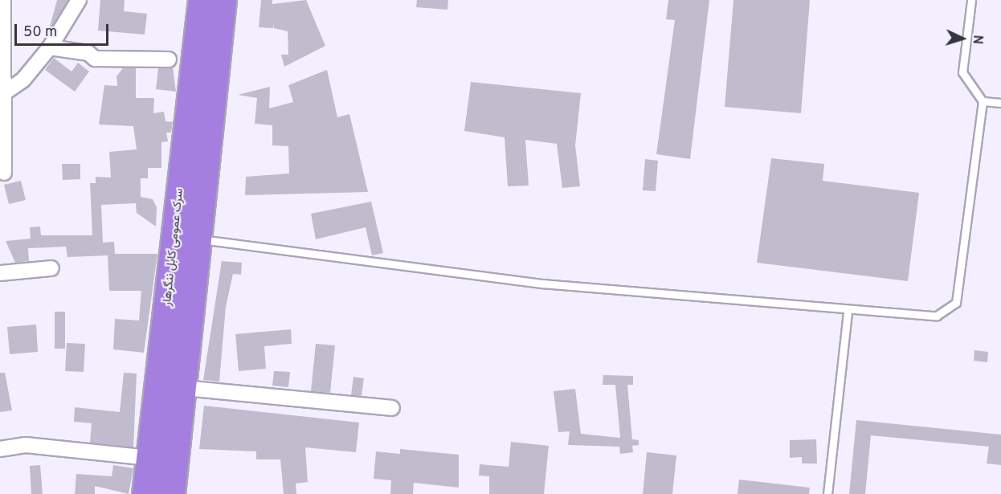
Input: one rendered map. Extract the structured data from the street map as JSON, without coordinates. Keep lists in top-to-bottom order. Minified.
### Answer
{"streets":{"highway":["سرک عمومی کابل ننگرهار"]},"scale_bar":"50 m","north":"right"}
